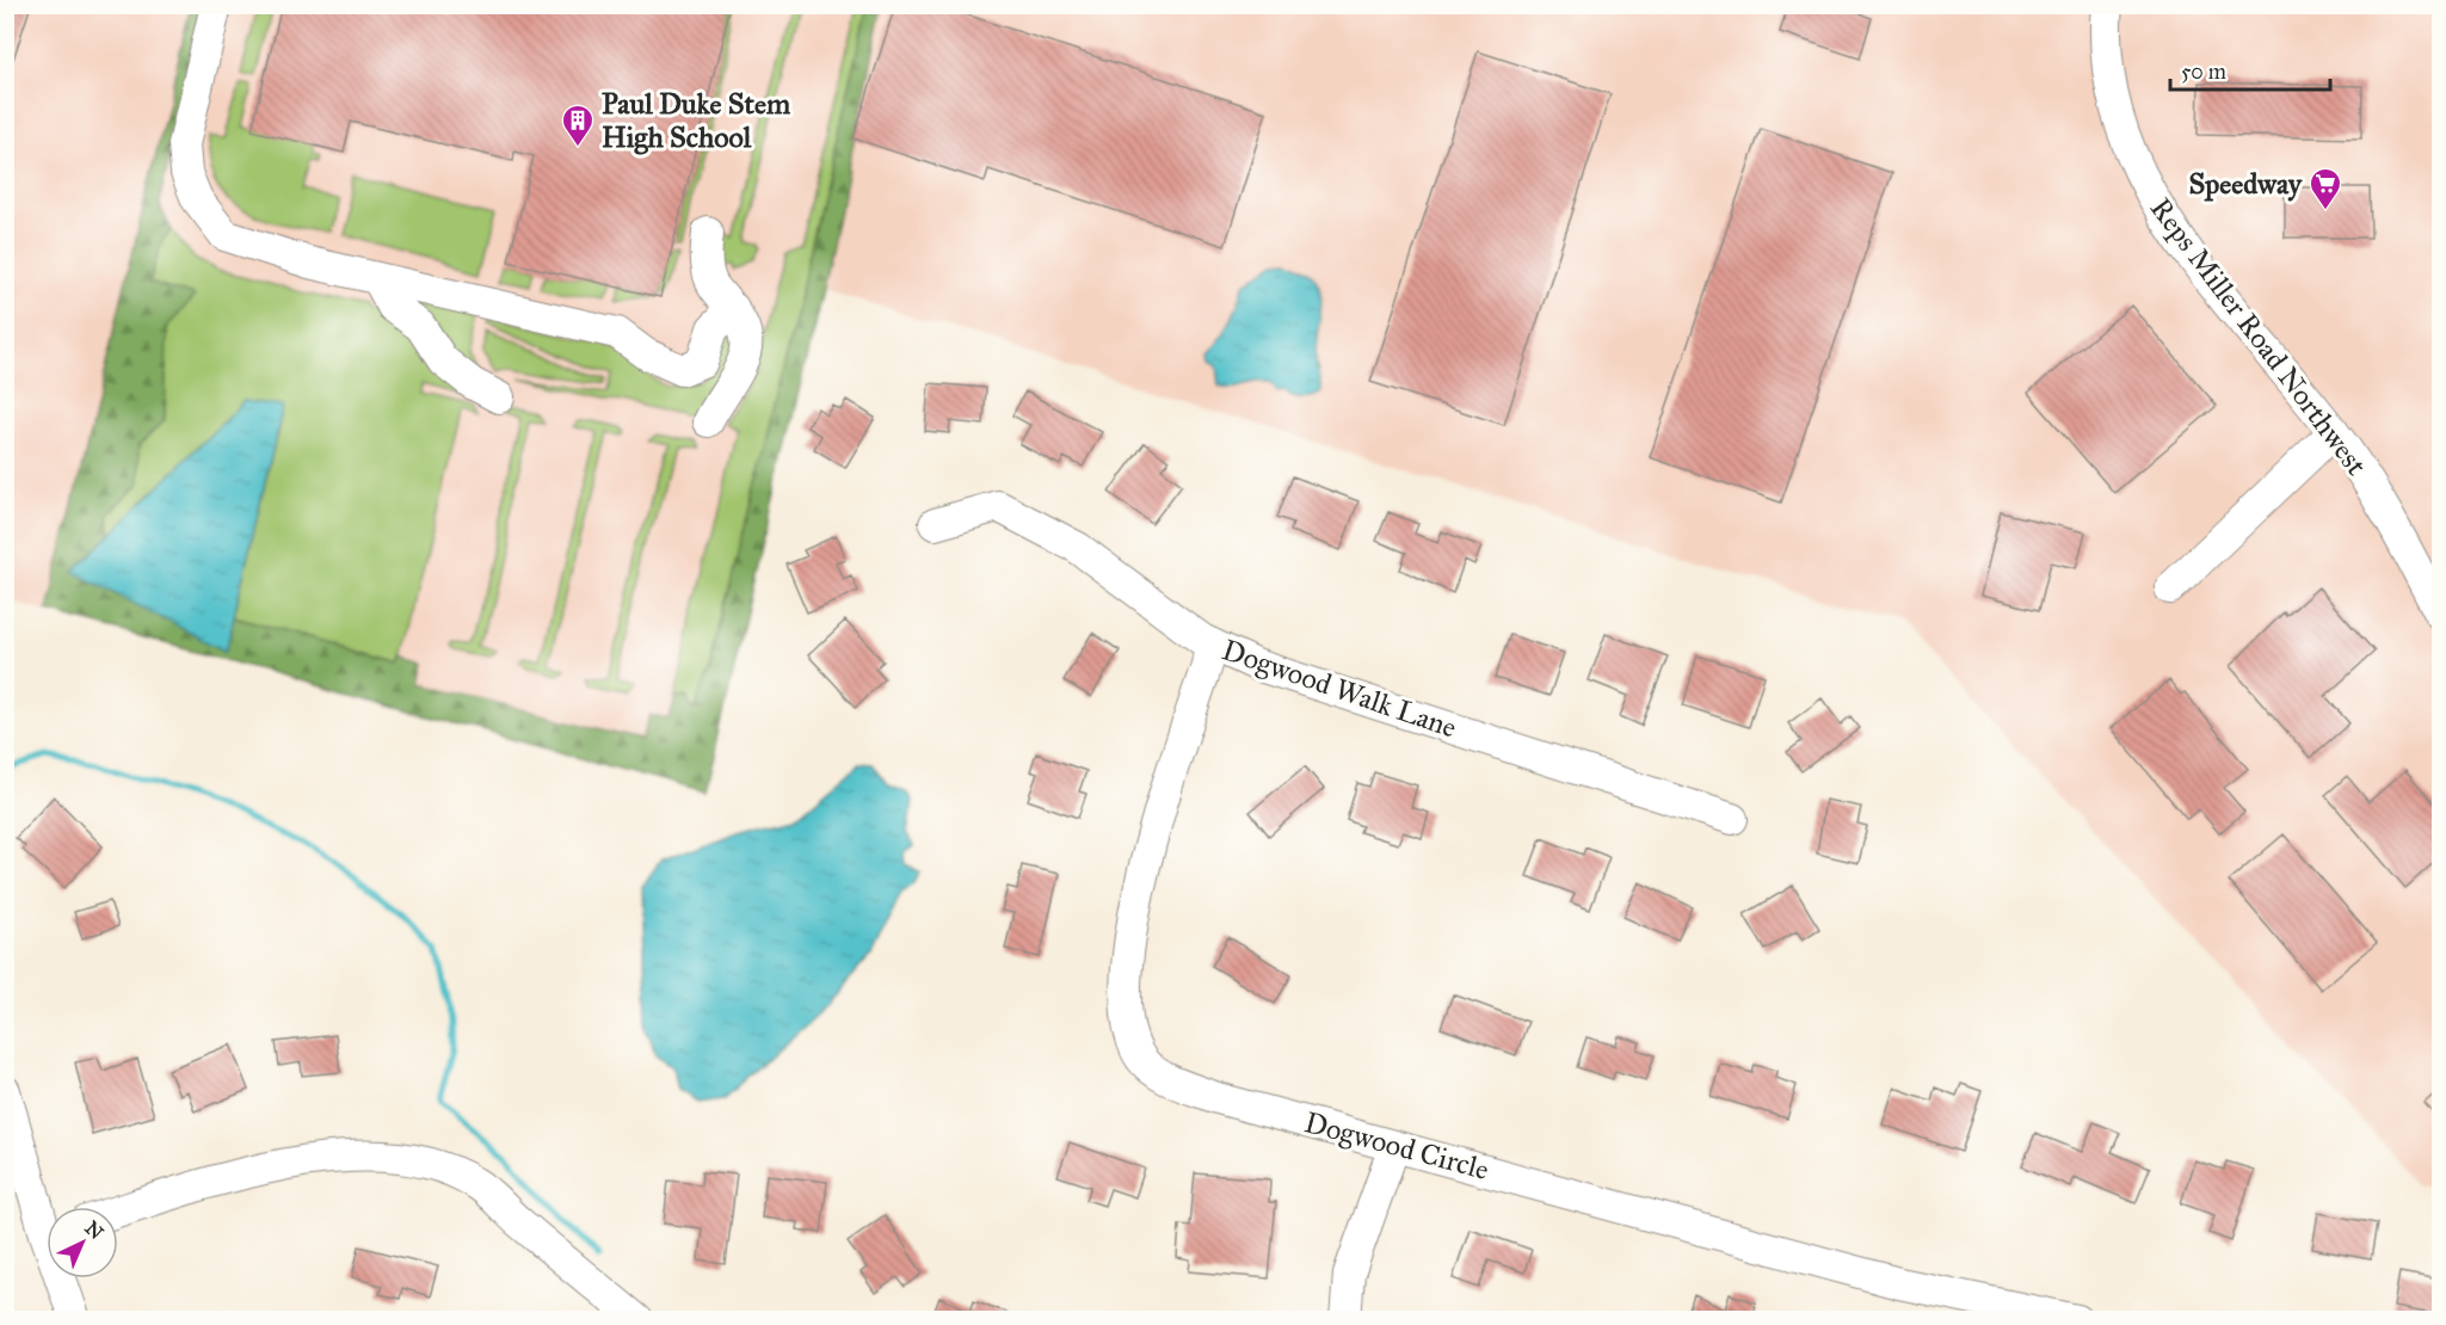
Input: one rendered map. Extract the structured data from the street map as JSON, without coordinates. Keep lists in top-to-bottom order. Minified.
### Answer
{"streets":{"street":["Reps Miller Road Northwest","Dogwood Walk Lane","Dogwood Circle"]},"crossings":[["Dogwood Walk Lane","Dogwood Circle"]],"places":{"building":["Paul Duke Stem High School"],"supermarket":["Speedway"]},"scale_bar":"50 m","north":"top right"}
